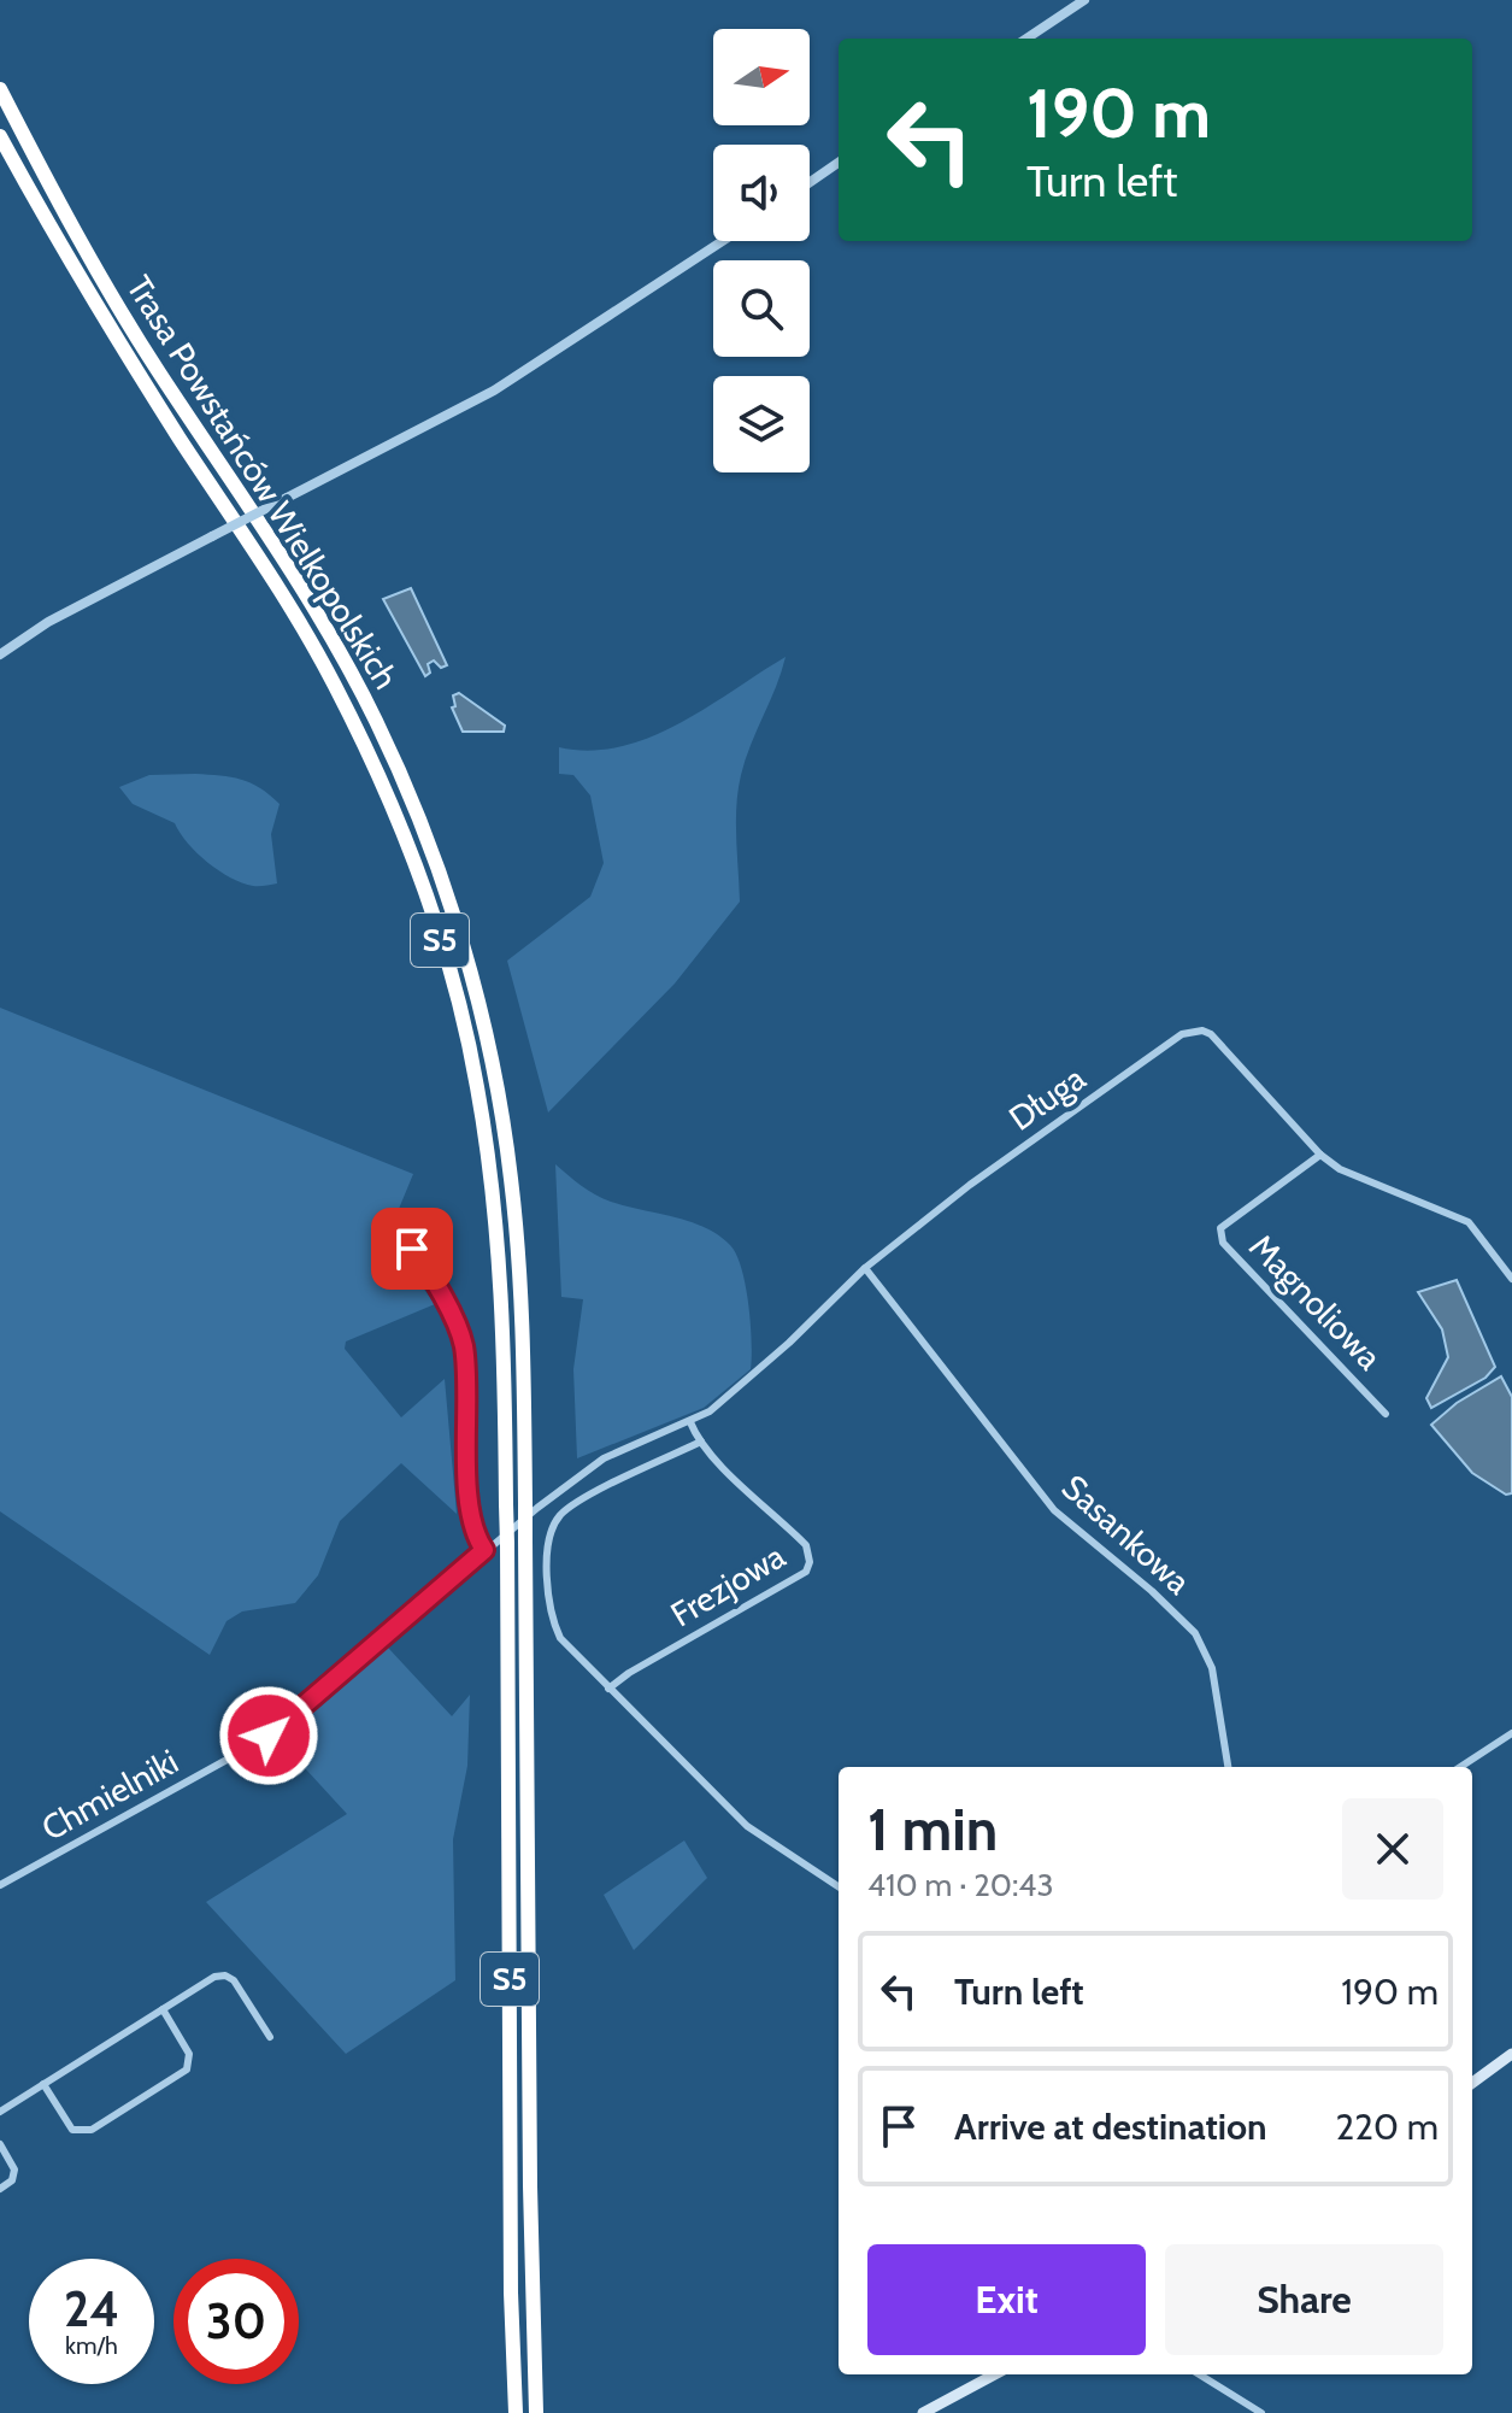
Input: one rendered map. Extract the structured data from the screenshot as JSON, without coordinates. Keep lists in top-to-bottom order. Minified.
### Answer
{"streets":{"highway":["Trasa Powstańców Wielkopolskich","S5"],"street":["Długa","Magnoliowa","Sasankowa","Frezjowa","Chmielniki"]},"crossings":[["Długa","Magnoliowa"],["Długa","Sasankowa"],["Długa","Frezjowa"],["Długa","Chmielniki"]],"north":"right","page":{"turn":["190 m","Turn left"],"heading":["1 min","410 m · 20:43"],"list":[{"name":"Turn left","value":"190 m"},{"name":"Arrive at destination","value":"220 m"}],"buttons":["Exit","Share"],"speed":"24 km/h","limit":"30"}}
